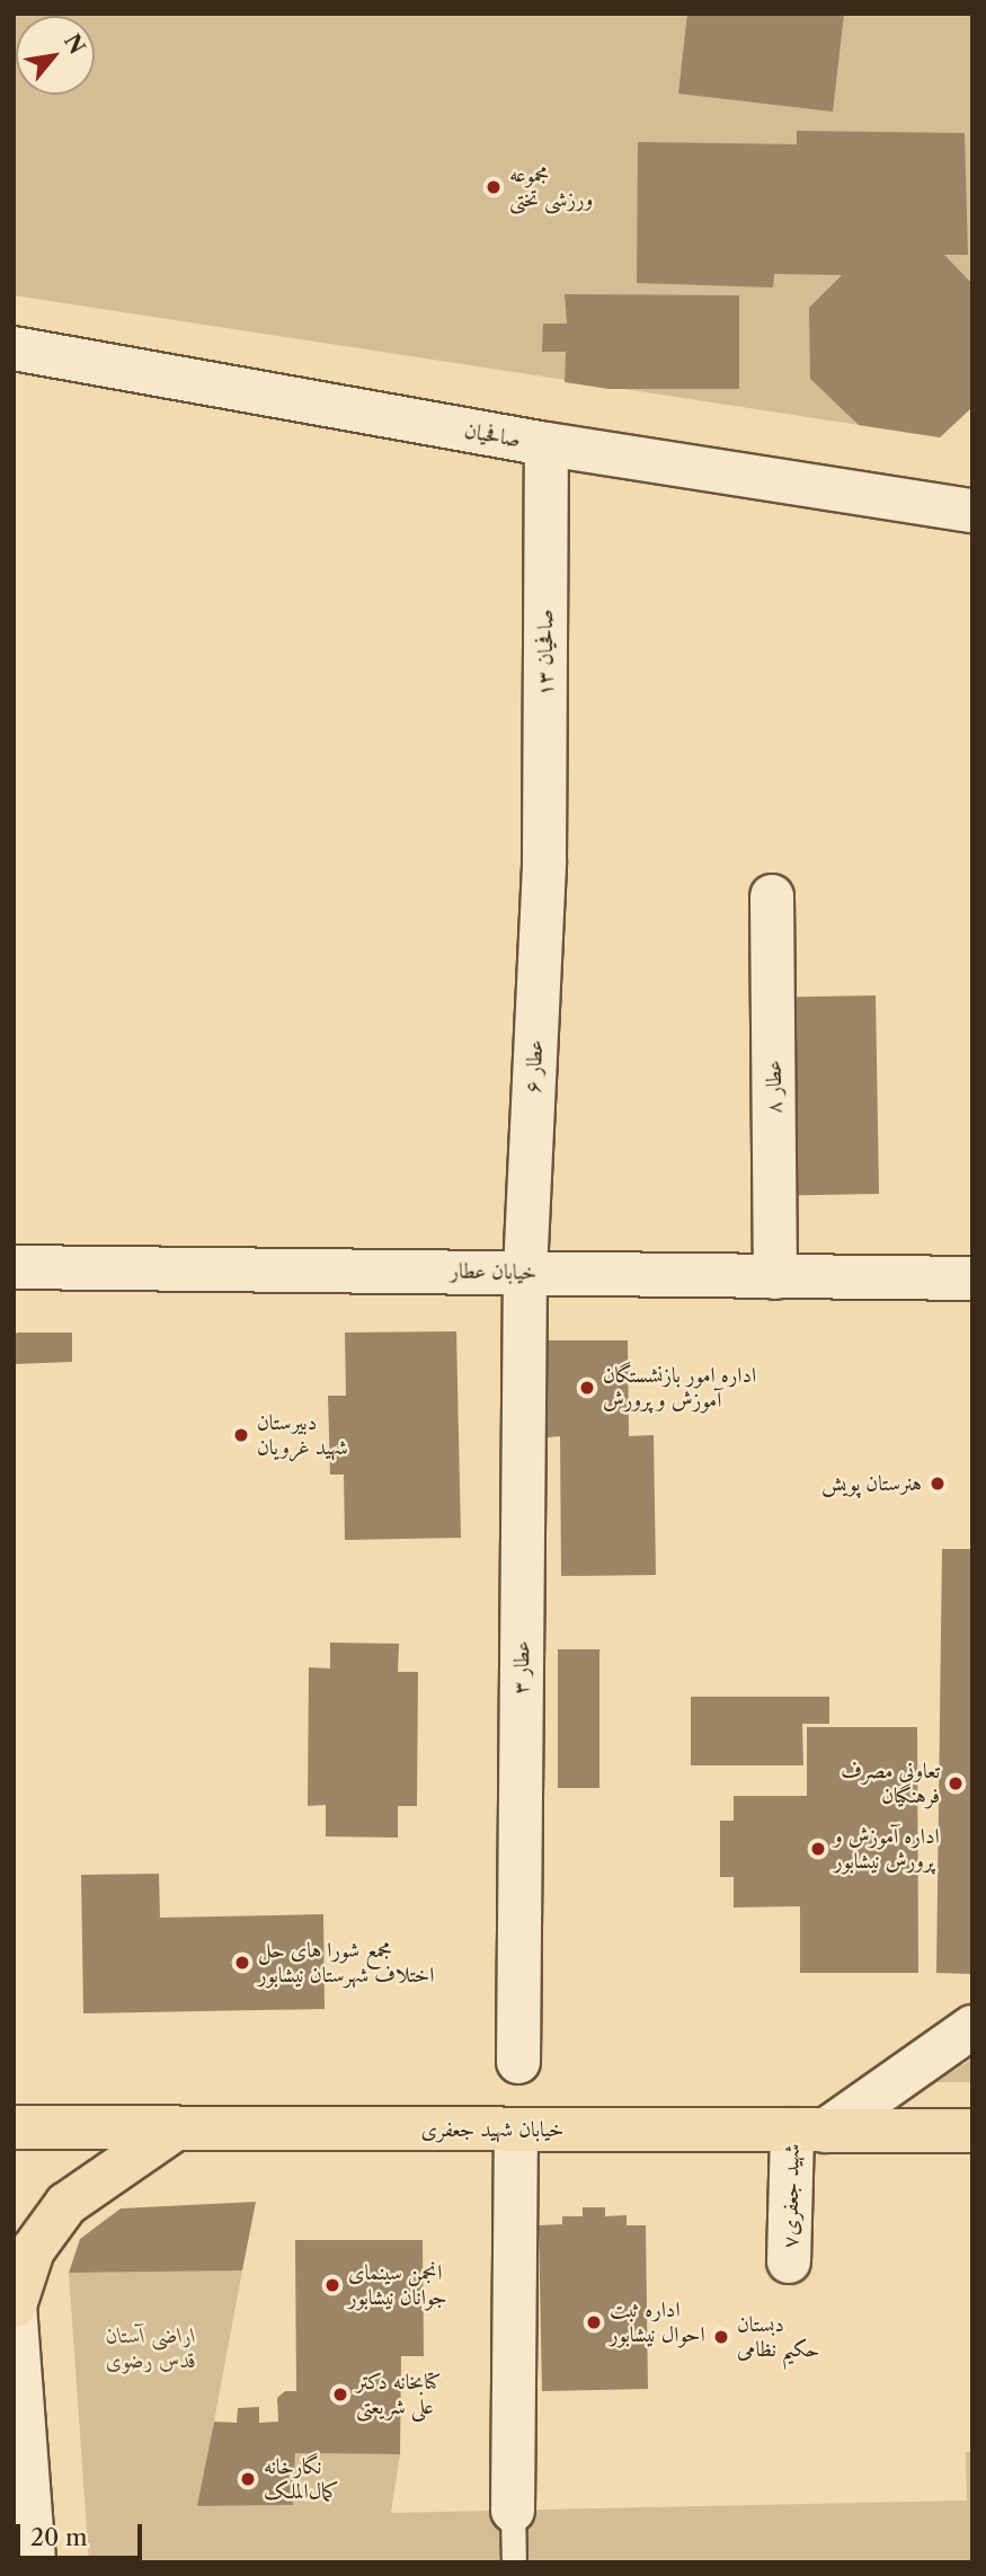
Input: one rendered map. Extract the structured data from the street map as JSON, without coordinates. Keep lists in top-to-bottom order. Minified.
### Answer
{"streets":{"main road":["خیابان شهید جعفری"],"street":["صافحیان","صافحیان ۱۳","عطار ۶","عطار ۸","خیابان عطار","عطار ۳","شهید جعفری۷"]},"crossings":[["صافحیان","صافحیان ۱۳"],["صافحیان ۱۳","عطار ۶"],["عطار ۶","خیابان عطار"],["عطار ۶","عطار ۳"],["عطار ۸","خیابان عطار"],["خیابان عطار","عطار ۳"],["خیابان شهید جعفری","شهید جعفری۷"]],"parks":["اراضی آستان قدس رضوی"],"places":["مجموعه ورزشی تختی","اداره امور بازنشستگان آموزش و پرورش","دبیرستان شهید غرویان","هنرستان پویش","تعاونی مصرف فرهنگیان","اداره آموزش و پرورش نیشابور","مجمع شورا های حل اختلاف شهرستان نیشابور","انجمن سینمای جوانان نیشابور","اداره ثبت احوال نیشابور","دبستان حکیم نظامی","کتابخانه دکتر علی شریعتی","نگارخانه کمال‌الملک"],"scale_bar":"20 m","north":"top right"}
